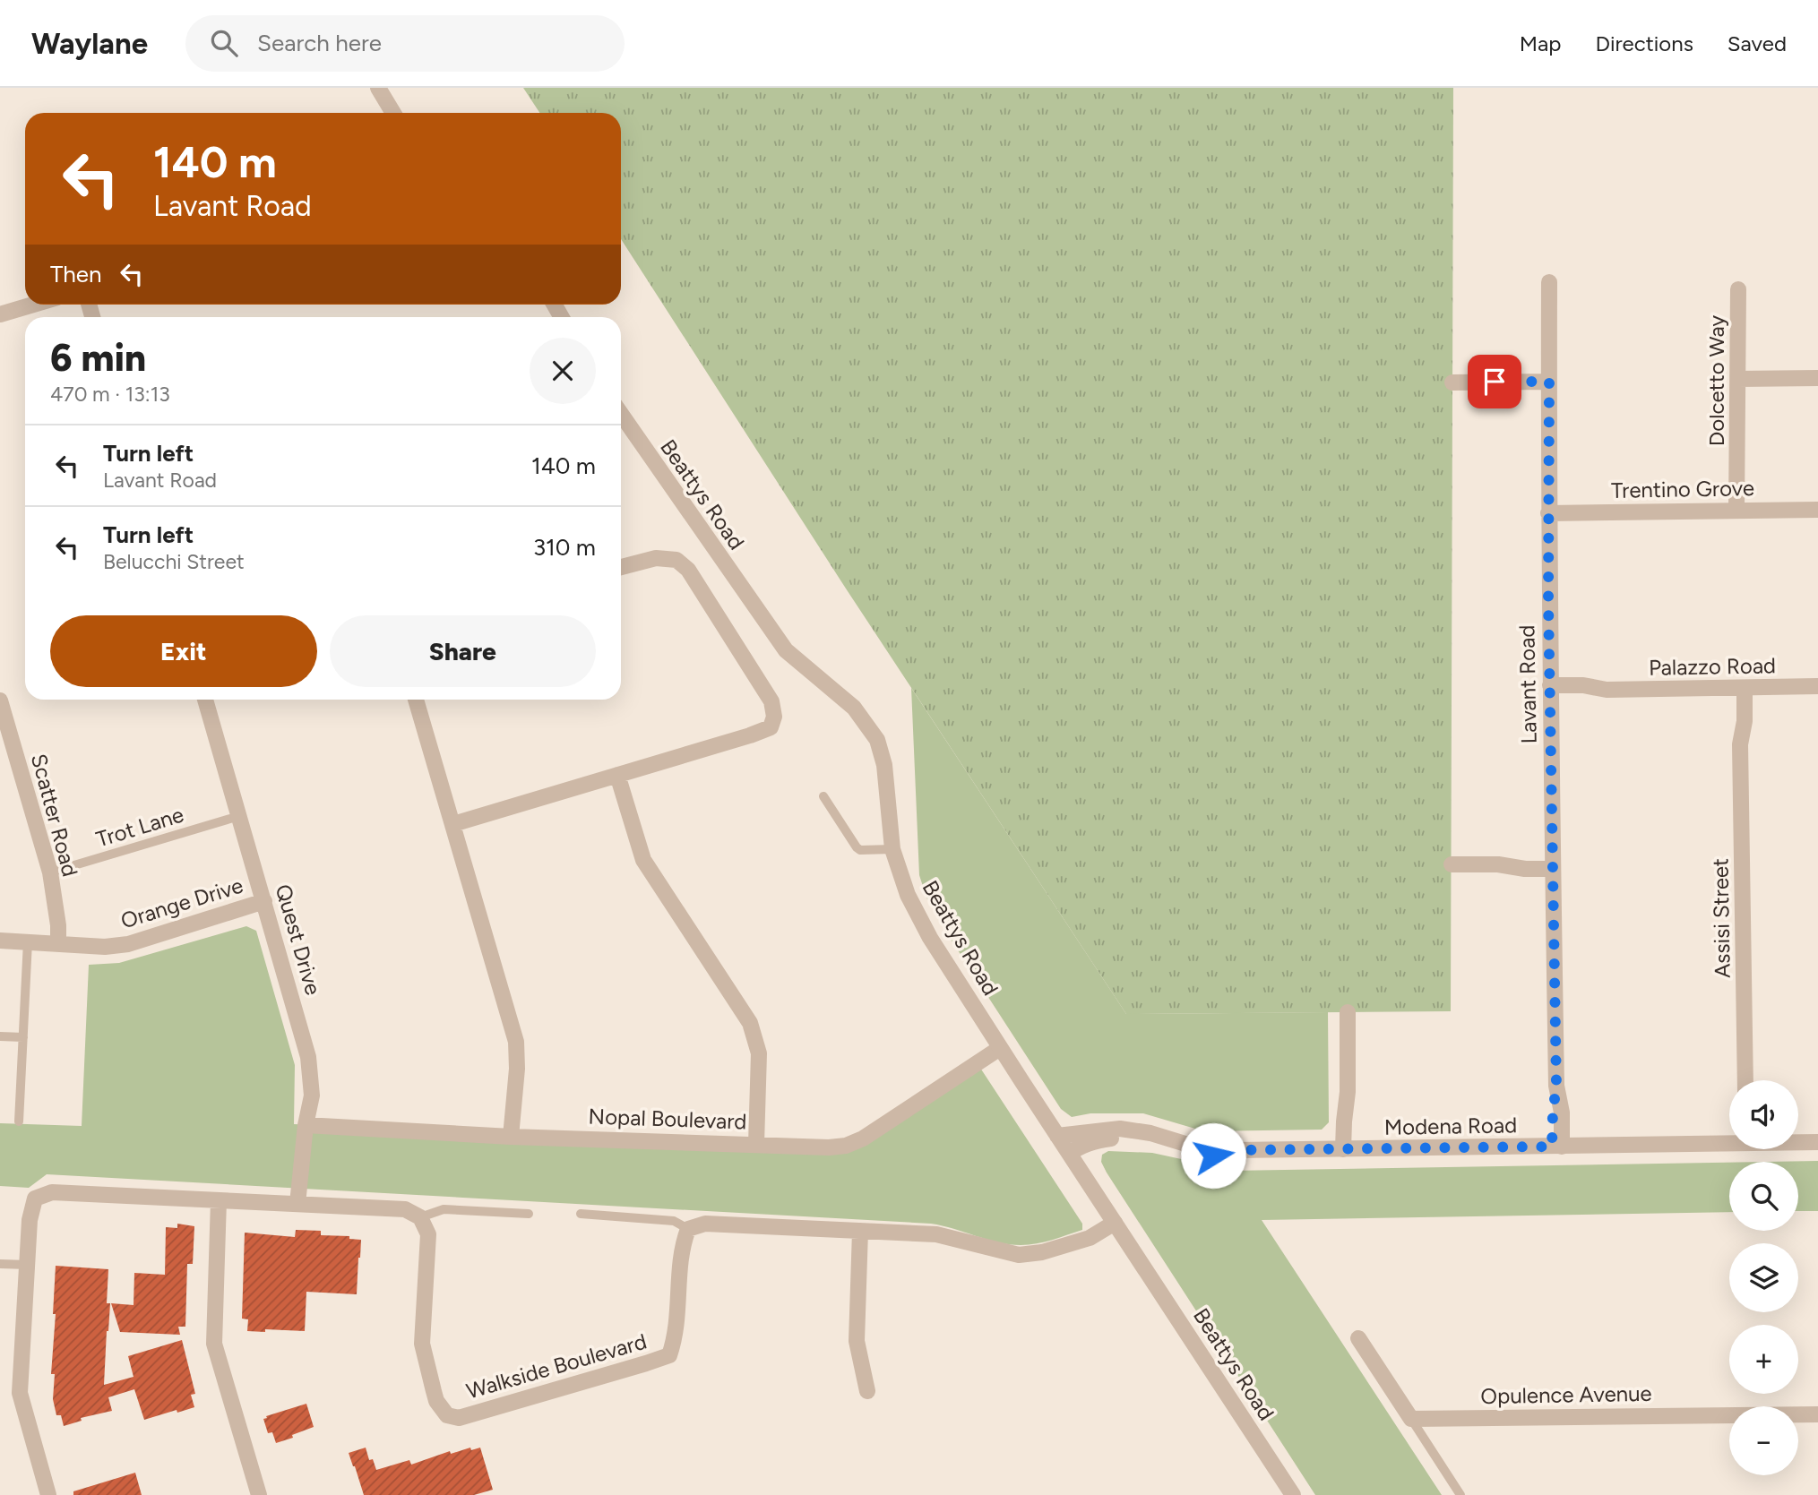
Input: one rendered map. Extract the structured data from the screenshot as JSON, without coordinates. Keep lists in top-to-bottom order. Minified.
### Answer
{"streets":{"street":["Dolcetto Way","Trentino Grove","Beattys Road","Palazzo Road","Lavant Road","Scatter Road","Orange Drive","Assisi Street","Quest Drive","Nopal Boulevard","Modena Road","Walkside Boulevard","Opulence Avenue"],"lane":["Trot Lane"]},"crossings":[["Dolcetto Way","Trentino Grove"],["Trentino Grove","Lavant Road"],["Beattys Road","Nopal Boulevard"],["Beattys Road","Modena Road"],["Palazzo Road","Lavant Road"],["Palazzo Road","Assisi Street"],["Lavant Road","Modena Road"],["Scatter Road","Trot Lane"],["Scatter Road","Orange Drive"],["Trot Lane","Quest Drive"],["Orange Drive","Quest Drive"],["Quest Drive","Nopal Boulevard"]],"page":{"header":"Waylane","search":"Search here","nav":["Map","Directions","Saved"],"turn":["140 m","Lavant Road"],"then":"Then","heading":["6 min","470 m · 13:13"],"list":[{"name":"Turn left","note":"Lavant Road","value":"140 m"},{"name":"Turn left","note":"Belucchi Street","value":"310 m"}],"buttons":["Exit","Share"],"map_buttons":["+","−"]}}
